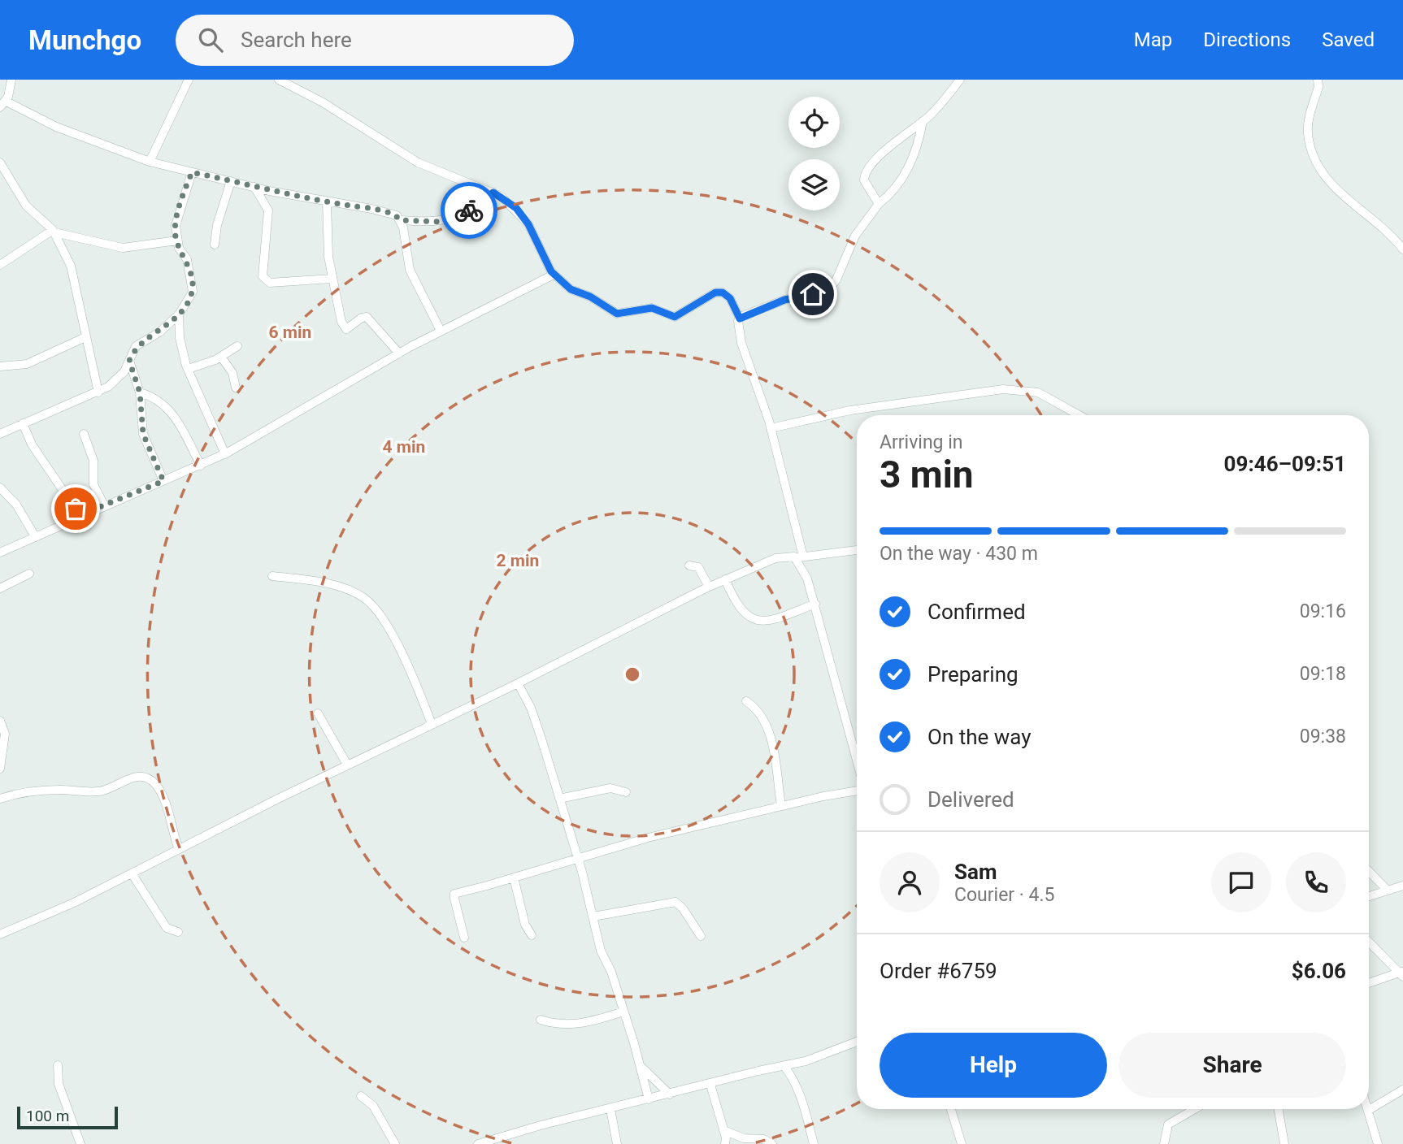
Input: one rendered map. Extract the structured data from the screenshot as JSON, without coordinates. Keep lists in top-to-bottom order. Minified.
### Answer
{"scale_bar":"100 m","page":{"header":"Munchgo","search":"Search here","nav":["Map","Directions","Saved"],"heading":["3 min","Arriving in","09:46–09:51"],"panel":["Sam","Courier · 4.5","Order #6759","$6.06"],"bar":"On the way · 430 m","list":[["Confirmed","09:16"],["Preparing","09:18"],["On the way","09:38"],"Delivered"],"buttons":["Help","Share"],"scale":"100 m"},"rings":["6 min","4 min","2 min"]}
